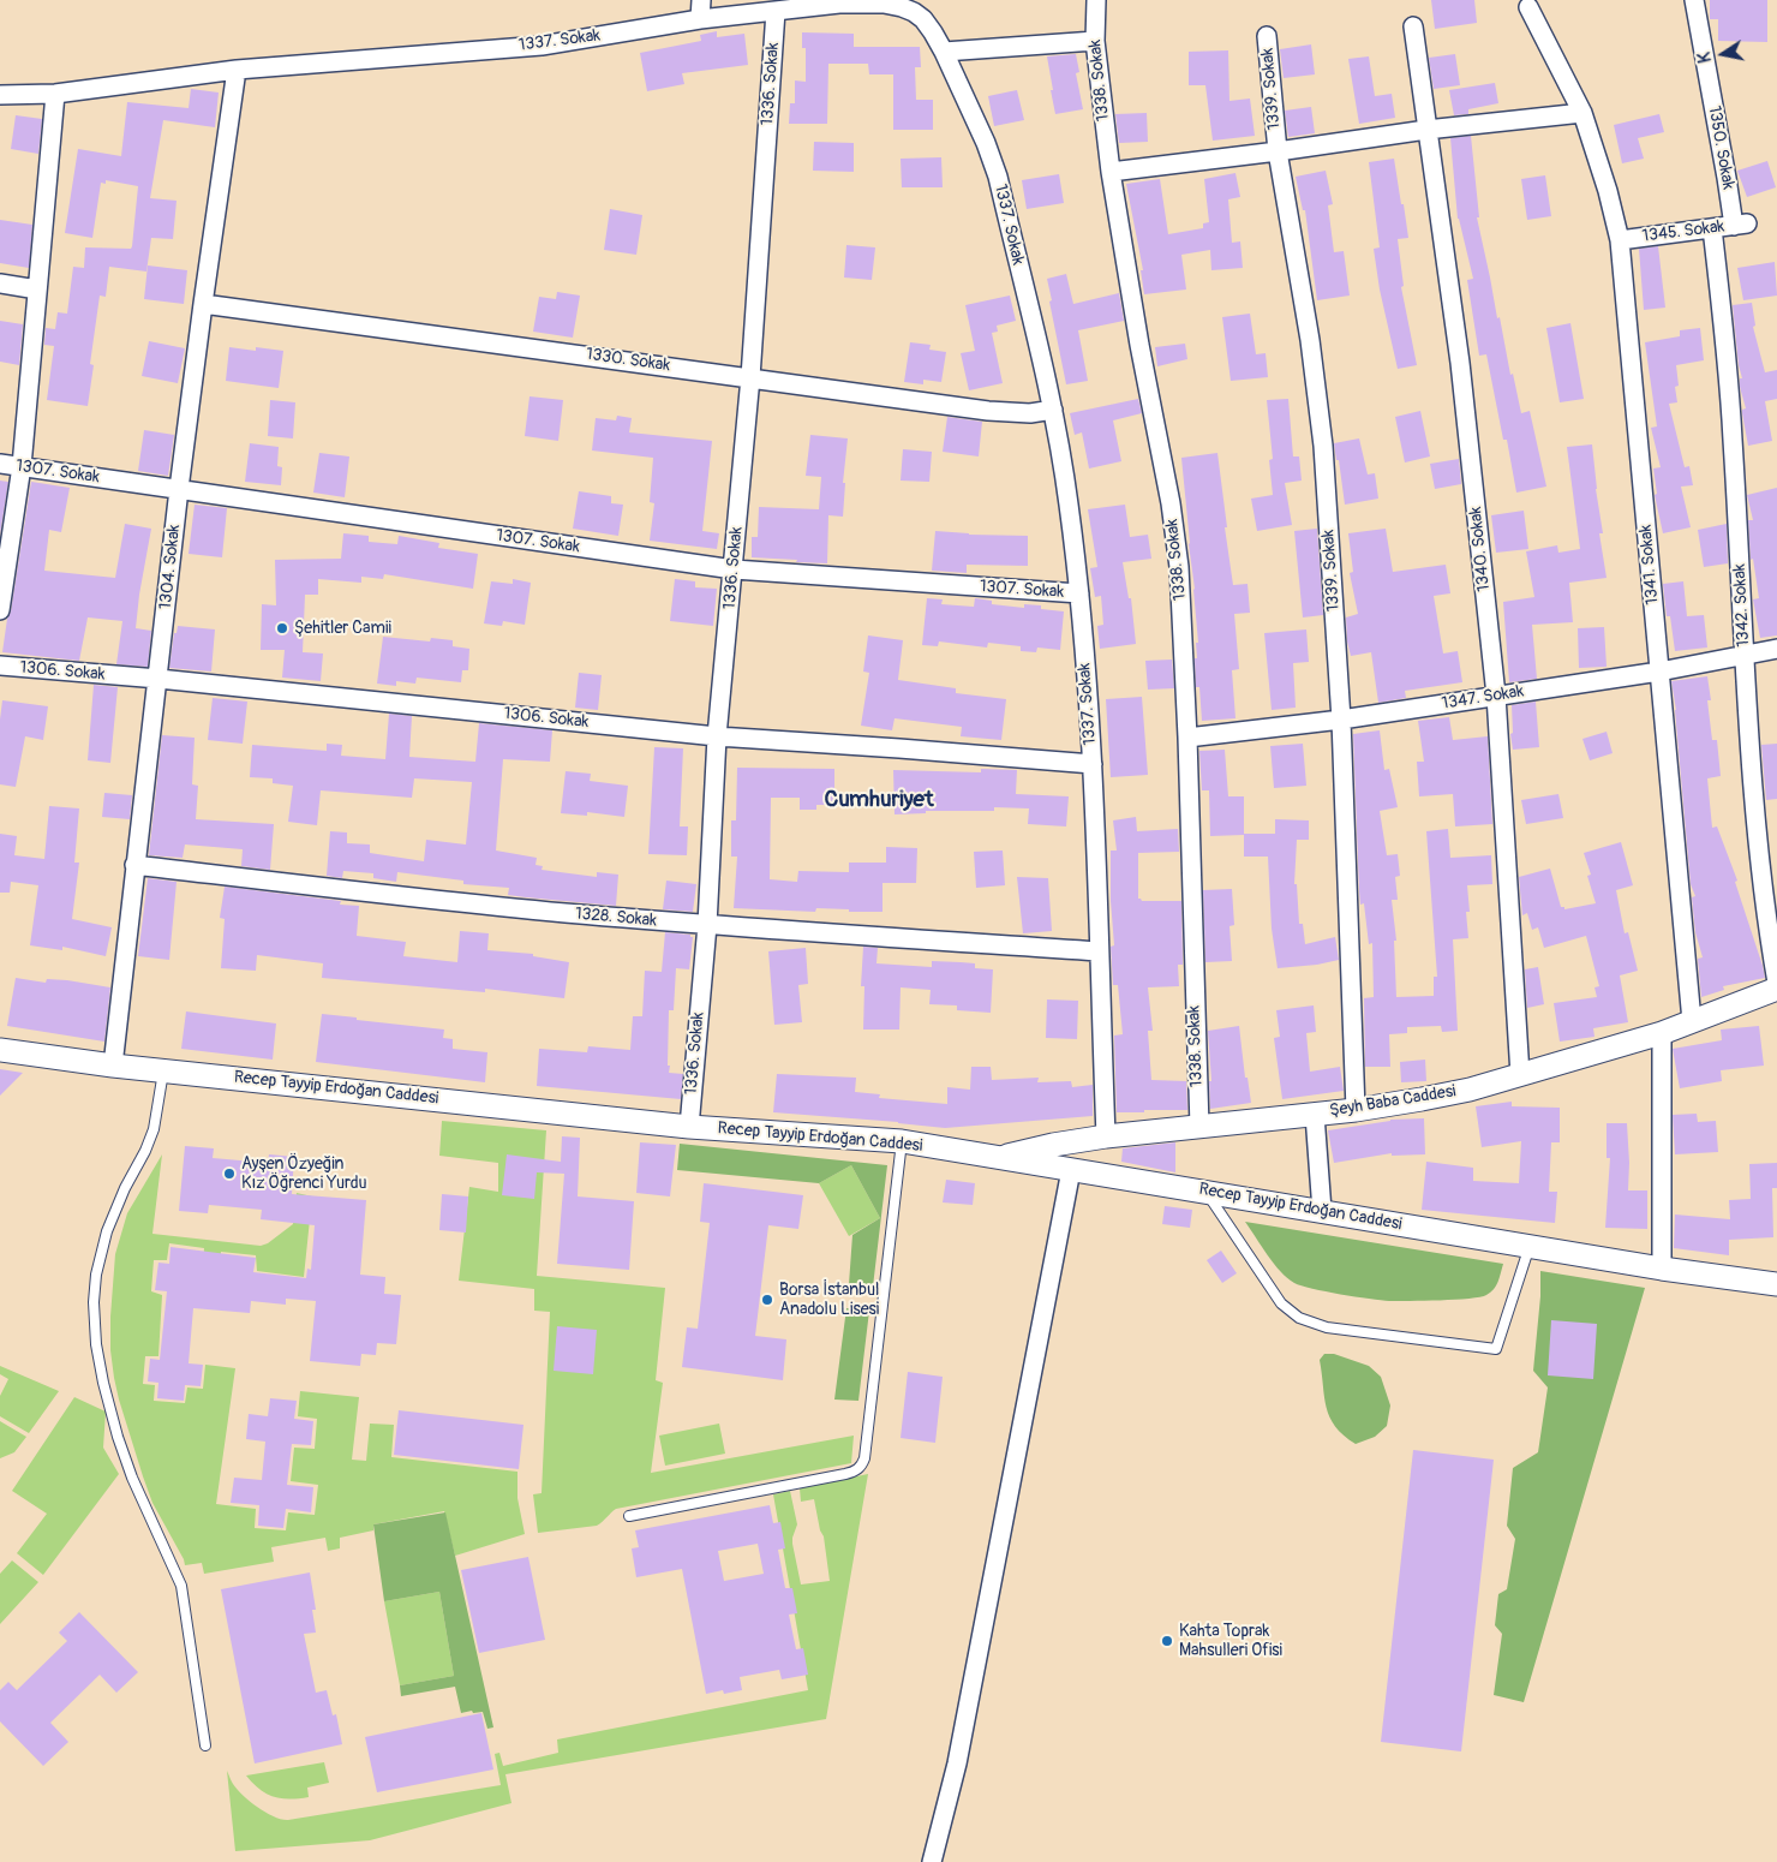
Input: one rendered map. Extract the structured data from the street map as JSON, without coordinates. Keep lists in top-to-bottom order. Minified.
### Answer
{"streets":{"street":["1337. Sokak","1338. Sokak","1336. Sokak","1339. Sokak","1350. Sokak","1345. Sokak","1330. Sokak","1307. Sokak","1340. Sokak","1341. Sokak","1304. Sokak","1342. Sokak","1306. Sokak","1347. Sokak","1328. Sokak","Recep Tayyip Erdoğan Caddesi","Şeyh Baba Caddesi"]},"crossings":[["1337. Sokak","1336. Sokak"],["1337. Sokak","1330. Sokak"],["1337. Sokak","1307. Sokak"],["1337. Sokak","1304. Sokak"],["1337. Sokak","1306. Sokak"],["1337. Sokak","1328. Sokak"],["1337. Sokak","Şeyh Baba Caddesi"],["1338. Sokak","1347. Sokak"],["1338. Sokak","Şeyh Baba Caddesi"],["1336. Sokak","1330. Sokak"],["1336. Sokak","1307. Sokak"],["1336. Sokak","1306. Sokak"],["1336. Sokak","1328. Sokak"],["1336. Sokak","Recep Tayyip Erdoğan Caddesi"],["1339. Sokak","1347. Sokak"],["1339. Sokak","Şeyh Baba Caddesi"],["1350. Sokak","1345. Sokak"],["1345. Sokak","1341. Sokak"],["1345. Sokak","1342. Sokak"],["1330. Sokak","1304. Sokak"],["1307. Sokak","1304. Sokak"],["1340. Sokak","1347. Sokak"],["1340. Sokak","Şeyh Baba Caddesi"],["1341. Sokak","1347. Sokak"],["1341. Sokak","Şeyh Baba Caddesi"],["1304. Sokak","1306. Sokak"],["1304. Sokak","1328. Sokak"],["1304. Sokak","Recep Tayyip Erdoğan Caddesi"],["1342. Sokak","1347. Sokak"],["Recep Tayyip Erdoğan Caddesi","Şeyh Baba Caddesi"]],"districts":["Cumhuriyet"],"places":["Şehitler Camii","Ayşen Özyeğin Kız Öğrenci Yurdu","Borsa İstanbul Anadolu Lisesi","Kahta Toprak Mahsulleri Ofisi"],"north":"left"}
